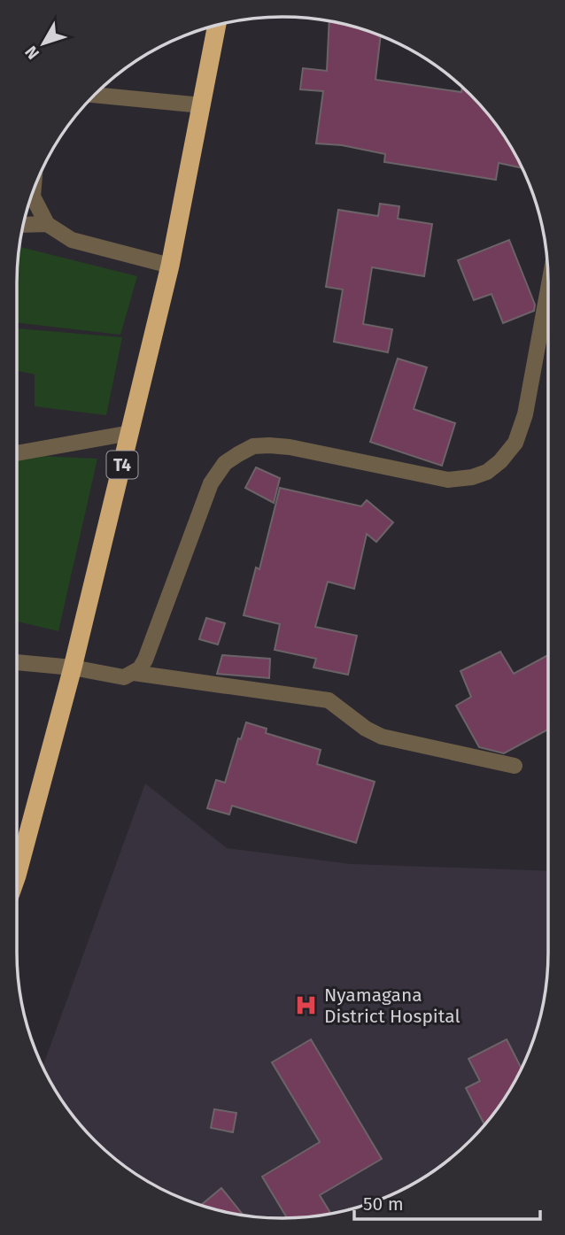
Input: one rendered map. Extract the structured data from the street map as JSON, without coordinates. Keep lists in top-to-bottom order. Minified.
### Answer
{"streets":{"highway":["T4"]},"places":{"hospital":["Nyamagana District Hospital"]},"scale_bar":"50 m","north":"bottom left"}
